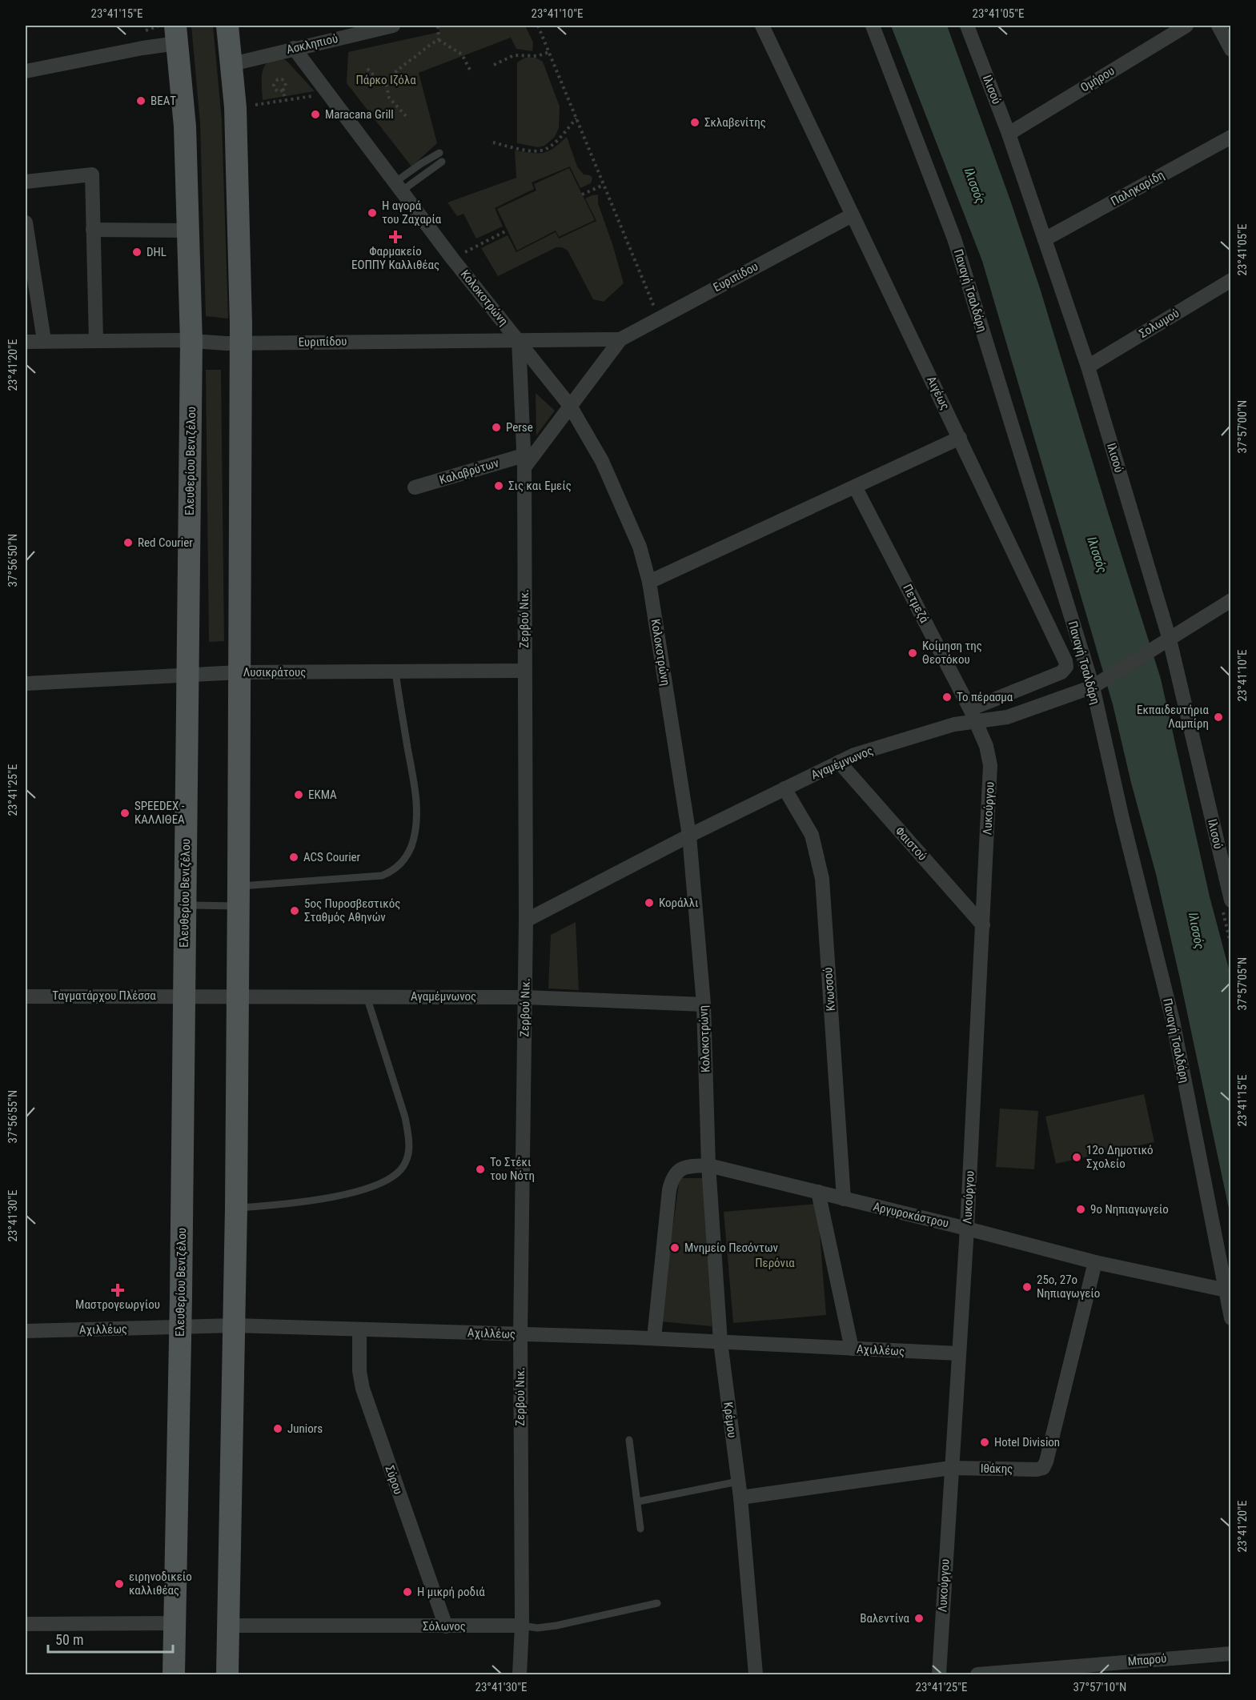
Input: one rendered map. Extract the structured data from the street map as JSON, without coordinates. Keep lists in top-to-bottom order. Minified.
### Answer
{"streets":{"main road":["Ελευθερίου Βενιζέλου"],"street":["Ασκληπιού","Ομήρου","Ιλισού","Παληκαρίδη","Ευριπίδου","Παναγή Τσαλδάρη","Κολοκοτρώνη","Σολωμού","Αιγέως","Καλαβρύτων","Πετμεζά","Ζερβού Νικ.","Λυσικράτους","Αγαμέμνωνος","Λυκούργου","Φαιστού","Κνωσσού","Ταγματάρχου Πλέσσα","Αργυροκάστρου","Αχιλλέως","Κρέμου","Ιθάκης","Σύρου","Σόλωνος","Μπαρού"]},"crossings":[["Ασκληπιού","Κολοκοτρώνη"],["Ομήρου","Ιλισού"],["Ιλισού","Παληκαρίδη"],["Ιλισού","Σολωμού"],["Ιλισού","Αγαμέμνωνος"],["Ευριπίδου","Κολοκοτρώνη"],["Ευριπίδου","Αιγέως"],["Ευριπίδου","Ελευθερίου Βενιζέλου"],["Ευριπίδου","Καλαβρύτων"],["Ευριπίδου","Ζερβού Νικ."],["Παναγή Τσαλδάρη","Αγαμέμνωνος"],["Παναγή Τσαλδάρη","Αργυροκάστρου"],["Κολοκοτρώνη","Ζερβού Νικ."],["Κολοκοτρώνη","Αγαμέμνωνος"],["Κολοκοτρώνη","Αργυροκάστρου"],["Κολοκοτρώνη","Κρέμου"],["Αιγέως","Πετμεζά"],["Αιγέως","Αγαμέμνωνος"],["Αιγέως","Λυκούργου"],["Ελευθερίου Βενιζέλου","Λυσικράτους"],["Ελευθερίου Βενιζέλου","Αγαμέμνωνος"],["Ελευθερίου Βενιζέλου","Ταγματάρχου Πλέσσα"],["Ελευθερίου Βενιζέλου","Αχιλλέως"],["Καλαβρύτων","Ζερβού Νικ."],["Πετμεζά","Αγαμέμνωνος"],["Πετμεζά","Λυκούργου"],["Ζερβού Νικ.","Λυσικράτους"],["Ζερβού Νικ.","Αγαμέμνωνος"],["Ζερβού Νικ.","Αχιλλέως"],["Ζερβού Νικ.","Σόλωνος"],["Αγαμέμνωνος","Λυκούργου"],["Αγαμέμνωνος","Φαιστού"],["Αγαμέμνωνος","Κνωσσού"],["Αγαμέμνωνος","Ταγματάρχου Πλέσσα"],["Λυκούργου","Φαιστού"],["Λυκούργου","Αργυροκάστρου"],["Λυκούργου","Αχιλλέως"],["Λυκούργου","Ιθάκης"],["Κνωσσού","Αργυροκάστρου"],["Αργυροκάστρου","Κρέμου"],["Αργυροκάστρου","Ιθάκης"],["Αχιλλέως","Κρέμου"],["Αχιλλέως","Σύρου"],["Κρέμου","Ιθάκης"],["Σύρου","Σόλωνος"]],"water":["Ιλισσός"],"parks":["Πάρκο Ιζόλα","Περόνια"],"places":{"other":["ΒΕΑΤ","Maracana Grill","Σκλαβενίτης","Η αγορά του Ζαχαρία","DHL","Perse","Σις και Εμείς","Red Courier","Κοίμηση της Θεοτόκου","Το πέρασμα","Εκπαιδευτήρια Λαμπίρη","ΕΚΜΑ","SPEEDEX - ΚΑΛΛΙΘΕΑ","ACS Courier","Κοράλλι","5ος Πυροσβεστικός Σταθμός Αθηνών","12ο Δημοτικό Σχολείο","Το Στέκι του Νότη","9ο Νηπιαγωγείο","Μνημείο Πεσόντων","25ο, 27ο Νηπιαγωγείο","Juniors","Hotel Division","ειρηνοδικείο καλλιθέας","Η μικρή ροδιά","Βαλεντίνα"],"health":["Φαρμακείο ΕΟΠΠΥ Καλλιθέας","Μαστρογεωργίου"]},"scale_bar":"50 m","coordinates":["23°41'15\"E","23°41'10\"E","23°41'05\"E","23°41'20\"E","37°57'00\"N","37°56'50\"N","23°41'25\"E","37°57'05\"N","37°56'55\"N","23°41'30\"E","37°57'10\"N"]}
